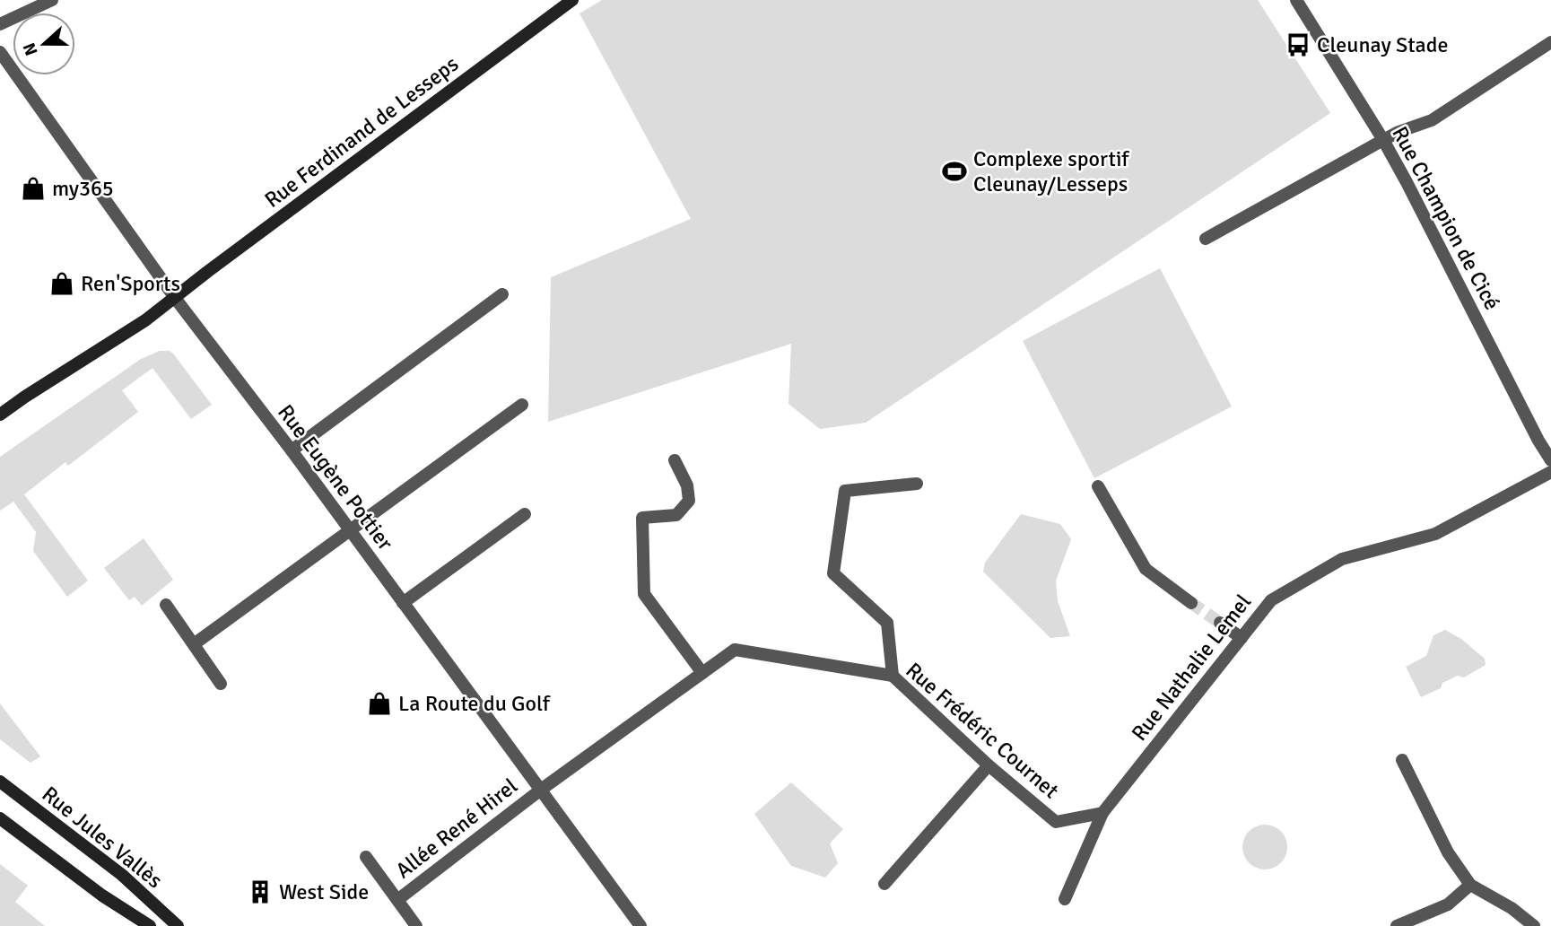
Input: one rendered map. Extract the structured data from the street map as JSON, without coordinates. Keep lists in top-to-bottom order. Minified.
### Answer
{"streets":{"main road":["Rue Ferdinand de Lesseps","Rue Jules Vallès"],"street":["Rue Champion de Cicé","Rue Eugène Pottier","Rue Nathalie Lemel","Rue Frédéric Cournet","Allée René Hirel"]},"crossings":[["Rue Ferdinand de Lesseps","Rue Eugène Pottier"],["Rue Eugène Pottier","Rue Frédéric Cournet"],["Rue Eugène Pottier","Allée René Hirel"],["Rue Nathalie Lemel","Rue Frédéric Cournet"],["Rue Frédéric Cournet","Allée René Hirel"]],"places":{"bus stop":["Cleunay Stade"],"sports":["Complexe sportif Cleunay/Lesseps"],"shop":["my365","Ren'Sports","La Route du Golf"],"building":["West Side"]},"north":"left"}
